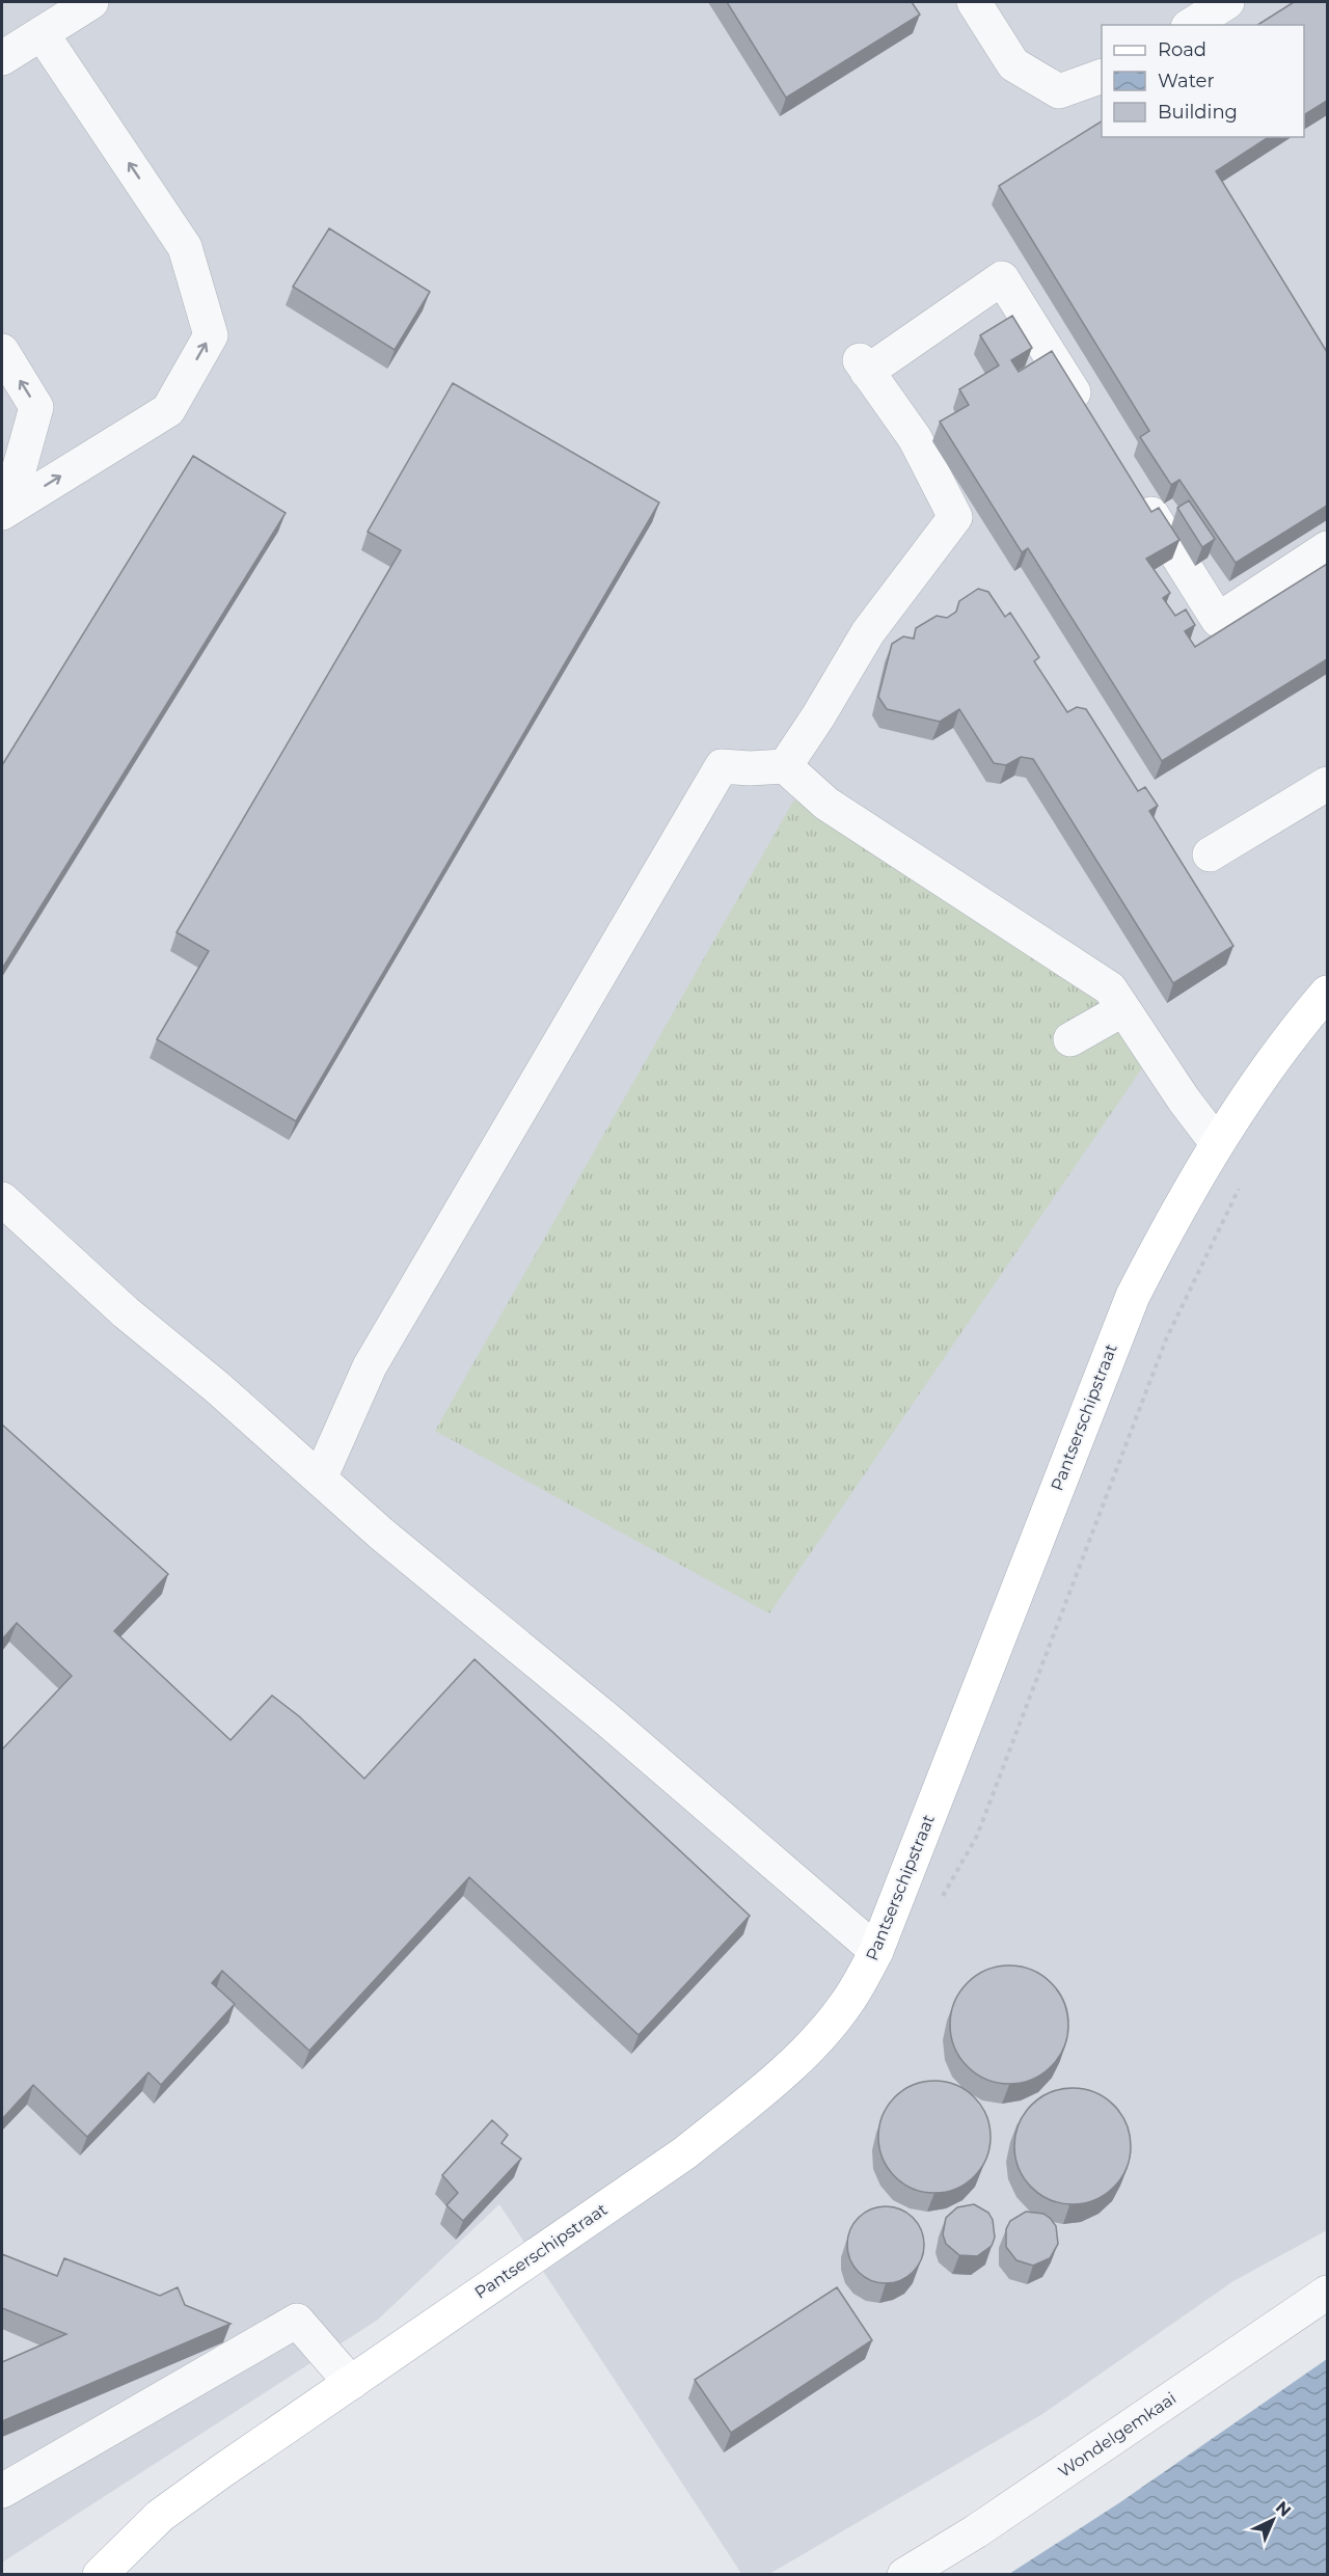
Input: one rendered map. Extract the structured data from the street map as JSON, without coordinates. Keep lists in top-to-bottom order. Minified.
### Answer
{"streets":{"main road":["Pantserschipstraat"],"street":["Wondelgemkaai"]},"legend":["Road","Water","Building"],"north":"top right"}
